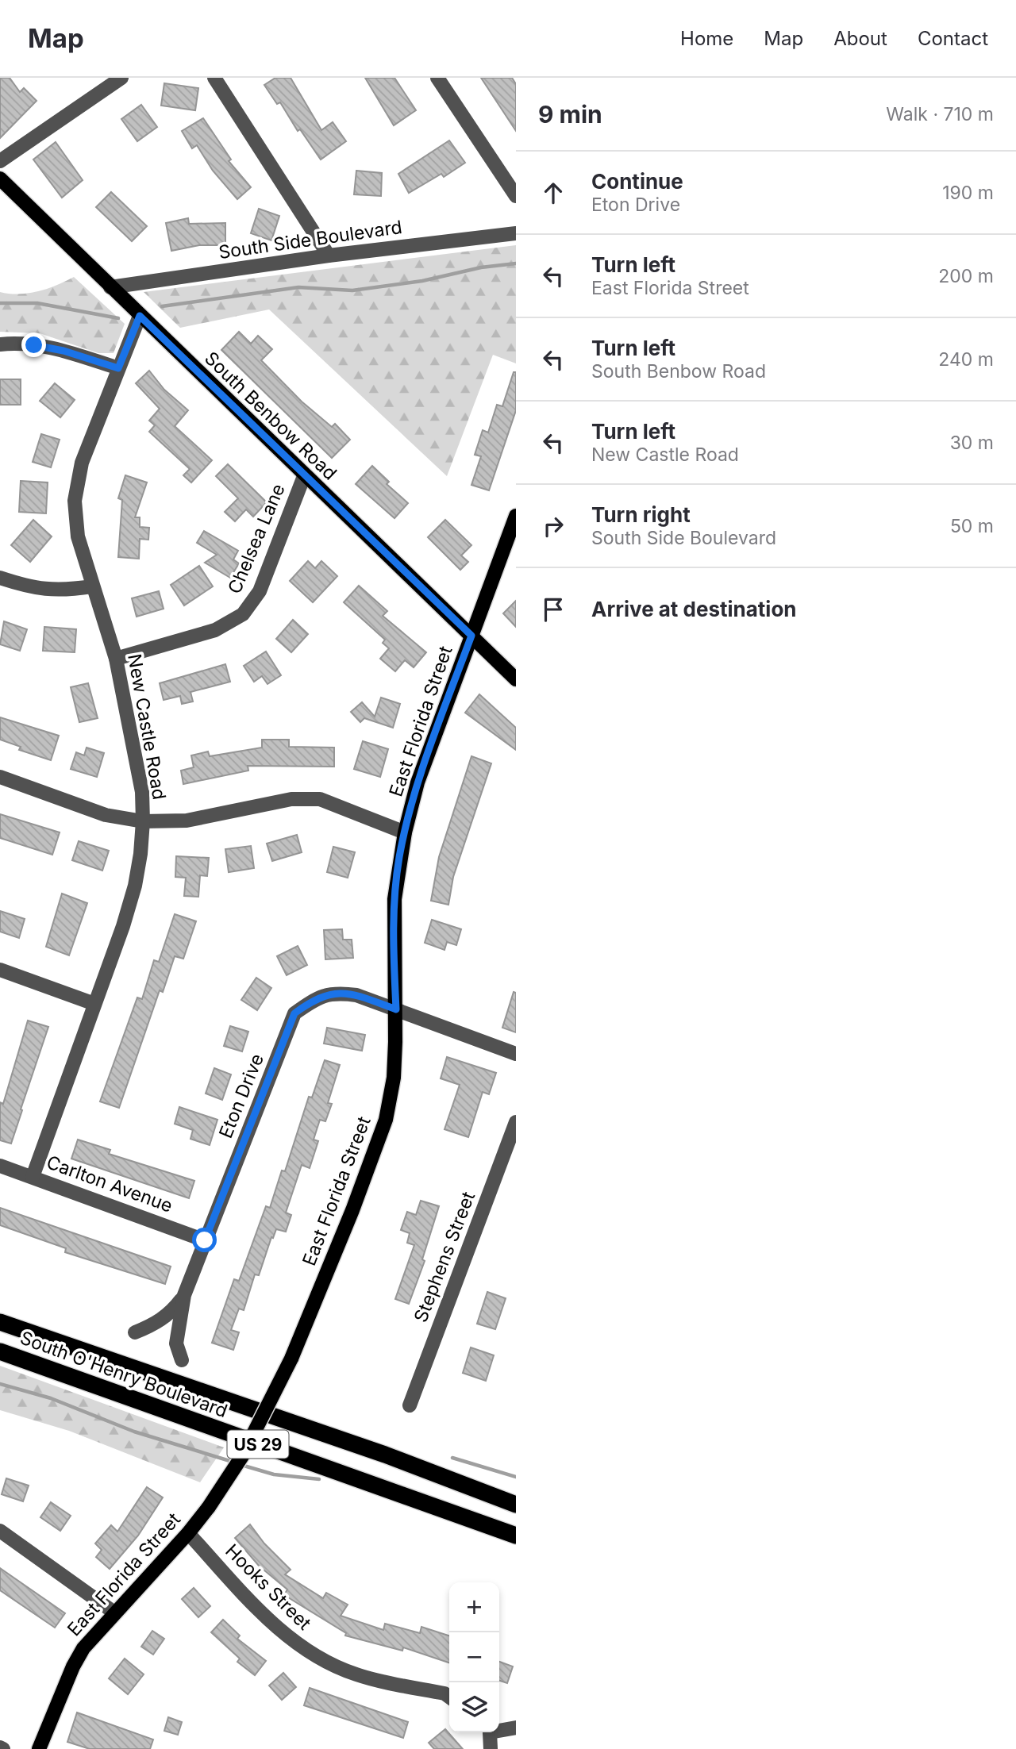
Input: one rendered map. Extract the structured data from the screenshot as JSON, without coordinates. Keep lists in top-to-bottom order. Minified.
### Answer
{"streets":{"highway":["South O'Henry Boulevard","US 29"],"main road":["South Benbow Road","East Florida Street"],"street":["South Side Boulevard","Chelsea Lane","New Castle Road","Eton Drive","Carlton Avenue","Stephens Street","Hooks Street"]},"crossings":[["South Side Boulevard","South Benbow Road"],["South Benbow Road","Chelsea Lane"],["South Benbow Road","East Florida Street"],["South Benbow Road","New Castle Road"],["Chelsea Lane","New Castle Road"],["East Florida Street","Eton Drive"],["East Florida Street","Hooks Street"],["New Castle Road","Carlton Avenue"],["Eton Drive","Carlton Avenue"]],"page":{"header":"Map","nav":["Home","Map","About","Contact"],"heading":["9 min","Walk · 710 m"],"list":[["Continue","Eton Drive","190 m"],["Turn left","East Florida Street","200 m"],["Turn left","South Benbow Road","240 m"],["Turn left","New Castle Road","30 m"],["Turn right","South Side Boulevard","50 m"],"Arrive at destination"],"map_buttons":["+","−"]}}
